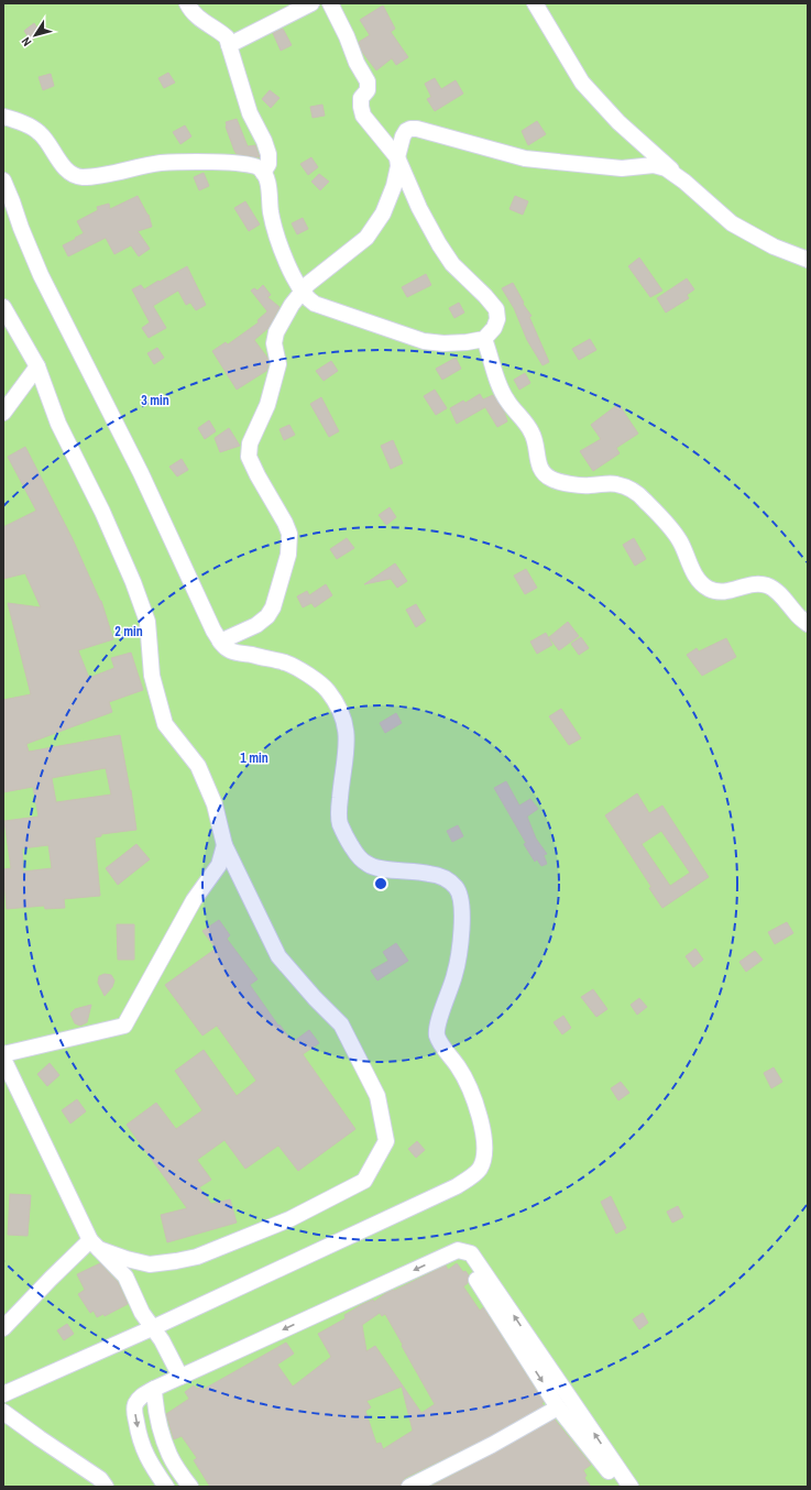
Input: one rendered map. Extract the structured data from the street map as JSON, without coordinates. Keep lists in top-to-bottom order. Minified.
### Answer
{"north":"bottom left","rings":["3 min","2 min","1 min"]}
